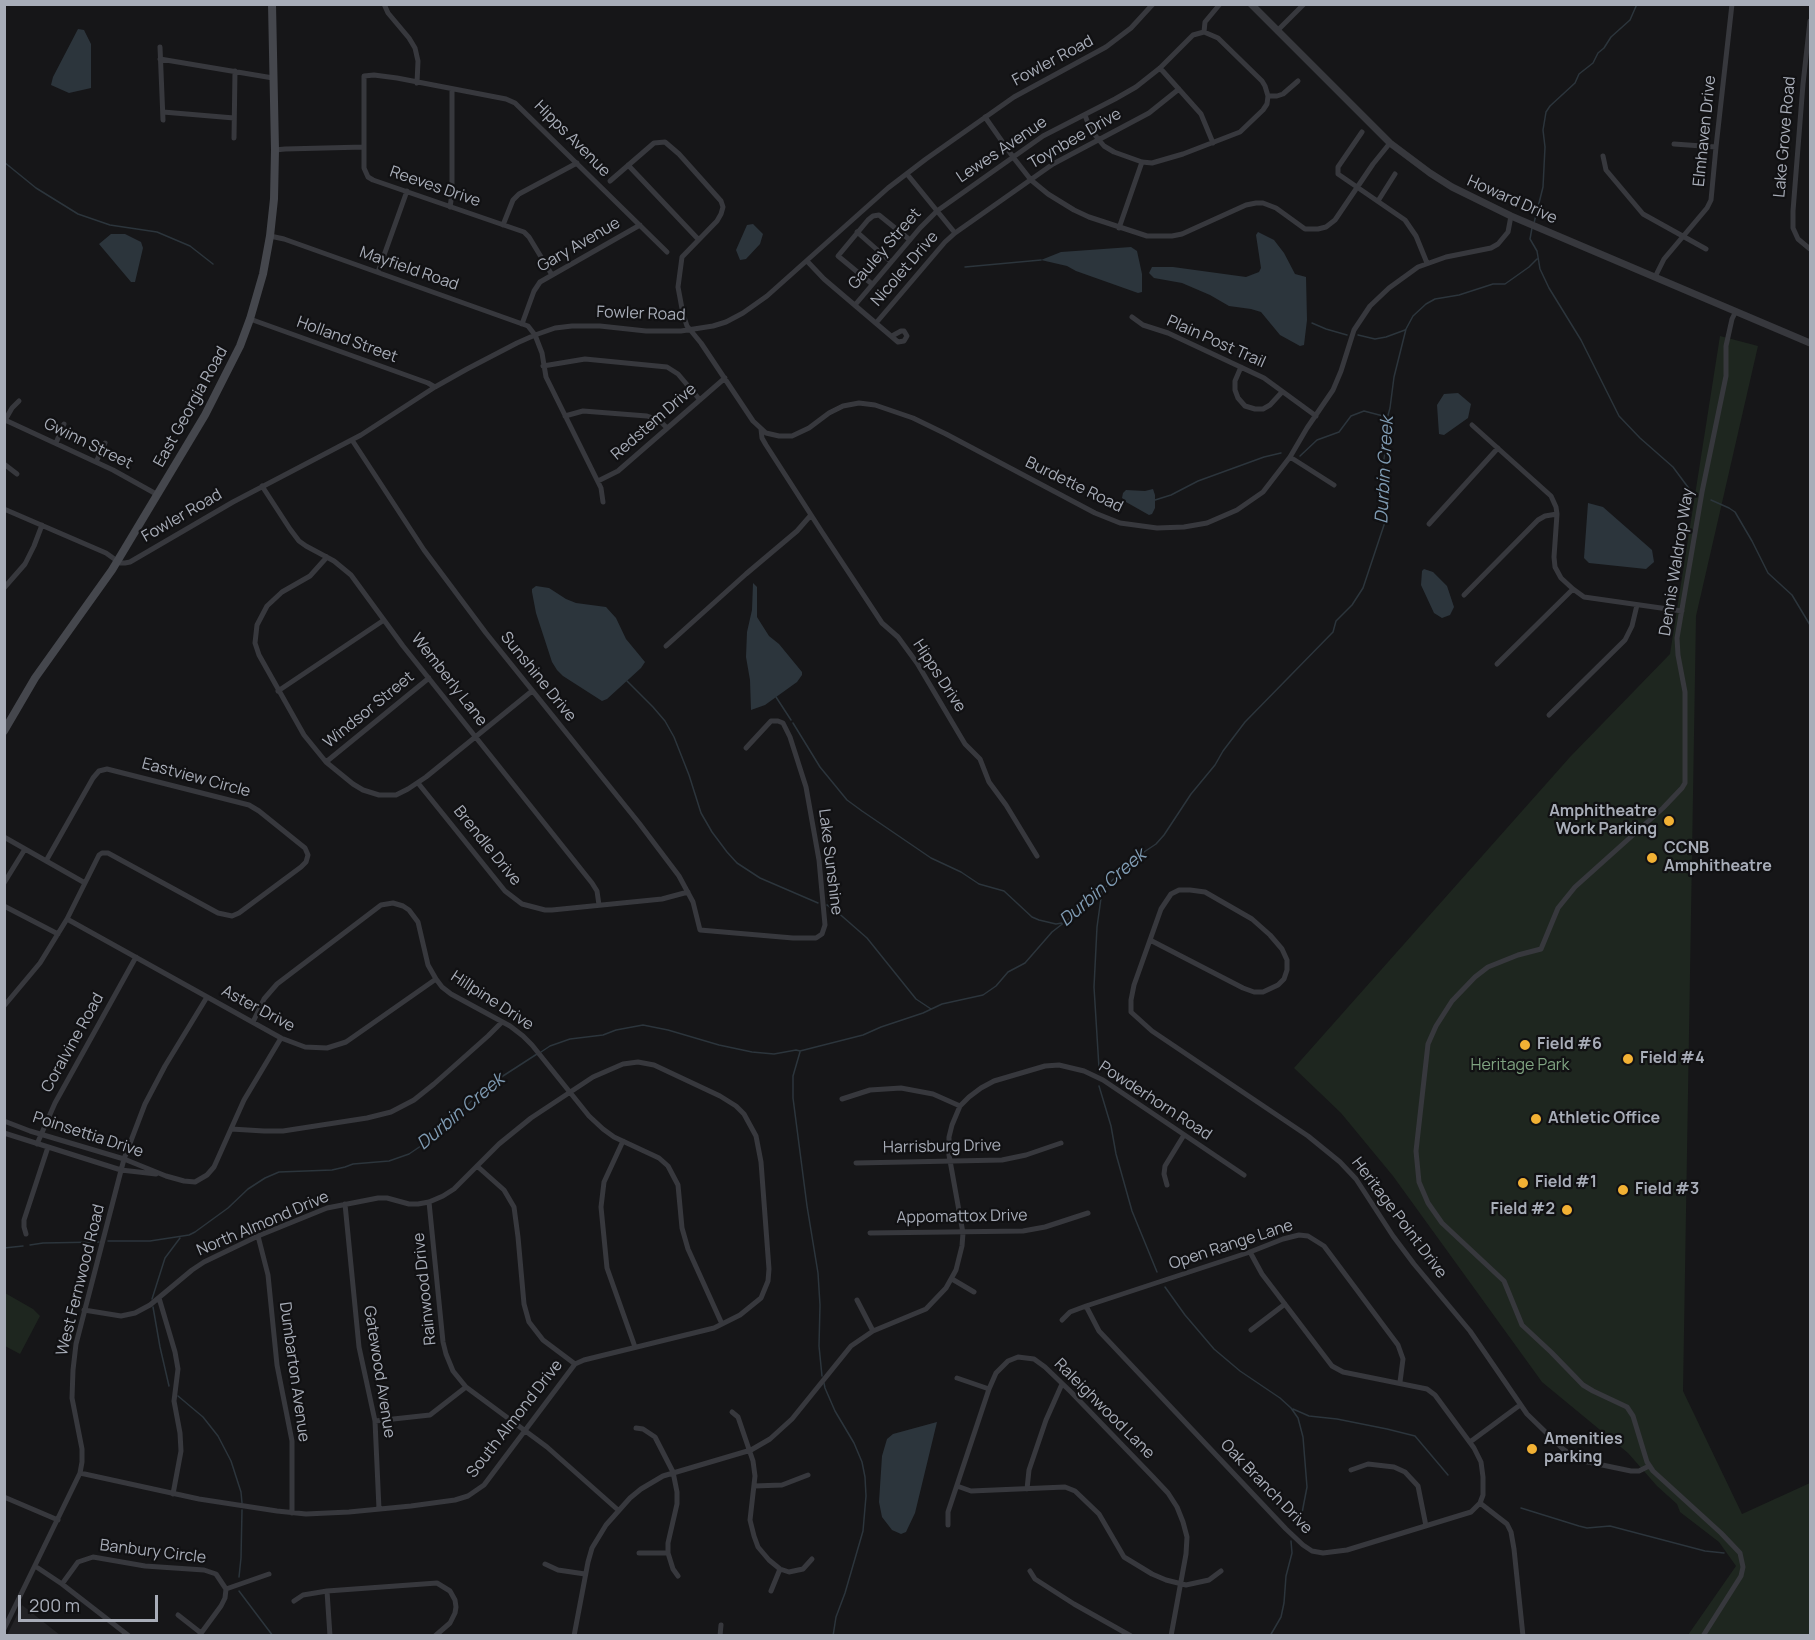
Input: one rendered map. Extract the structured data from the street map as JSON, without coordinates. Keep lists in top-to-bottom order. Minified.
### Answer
{"streets":{"main road":["East Georgia Road"],"street":["Fowler Road","Elmhaven Drive","Lake Grove Road","Hipps Avenue","Toynbee Drive","Lewes Avenue","Reeves Drive","Howard Drive","Gary Avenue","Gauley Street","Mayfield Road","Nicolet Drive","Holland Street","Plain Post Trail","Redstem Drive","Gwinn Street","Burdette Road","Dennis Waldrop Way","Hipps Drive","Sunshine Drive","Wemberly Lane","Windsor Street","Eastview Circle","Brendle Drive","Lake Sunshine","Hillpine Drive","Aster Drive","Coralvine Road","Powderhorn Road","Poinsettia Drive","Harrisburg Drive","Appomattox Drive","Heritage Point Drive","North Almond Drive","Open Range Lane","West Fernwood Road","Rainwood Drive","Dumbarton Avenue","Gatewood Avenue","Raleighwood Lane","South Almond Drive","Oak Branch Drive","Banbury Circle"]},"crossings":[["Fowler Road","Mayfield Road"],["Fowler Road","Holland Street"],["Fowler Road","East Georgia Road"],["Fowler Road","Sunshine Drive"],["Fowler Road","Wemberly Lane"],["Elmhaven Drive","Howard Drive"],["Hipps Avenue","Reeves Drive"],["Hipps Avenue","Gary Avenue"],["Toynbee Drive","Nicolet Drive"],["Lewes Avenue","Gauley Street"],["Reeves Drive","Gary Avenue"],["Howard Drive","Burdette Road"],["Howard Drive","Dennis Waldrop Way"],["Gary Avenue","Mayfield Road"],["Mayfield Road","East Georgia Road"],["Holland Street","East Georgia Road"],["Plain Post Trail","Burdette Road"],["East Georgia Road","Gwinn Street"],["Burdette Road","Hipps Drive"],["Dennis Waldrop Way","Heritage Point Drive"],["Sunshine Drive","Brendle Drive"],["Sunshine Drive","Lake Sunshine"],["Wemberly Lane","Windsor Street"],["Wemberly Lane","Brendle Drive"],["Hillpine Drive","Aster Drive"],["Hillpine Drive","North Almond Drive"],["Hillpine Drive","South Almond Drive"],["Aster Drive","Coralvine Road"],["Aster Drive","Poinsettia Drive"],["Aster Drive","West Fernwood Road"],["Coralvine Road","Poinsettia Drive"],["Poinsettia Drive","West Fernwood Road"],["North Almond Drive","West Fernwood Road"],["North Almond Drive","Rainwood Drive"],["North Almond Drive","Dumbarton Avenue"],["North Almond Drive","Gatewood Avenue"],["North Almond Drive","South Almond Drive"],["Open Range Lane","Oak Branch Drive"],["West Fernwood Road","South Almond Drive"],["Rainwood Drive","South Almond Drive"],["Dumbarton Avenue","South Almond Drive"],["Gatewood Avenue","South Almond Drive"]],"water":["Durbin Creek"],"parks":["Heritage Park"],"places":["Amphitheatre Work Parking","CCNB Amphitheatre","Field #6","Field #4","Athletic Office","Field #1","Field #3","Field #2","Amenities parking"],"scale_bar":"200 m"}
